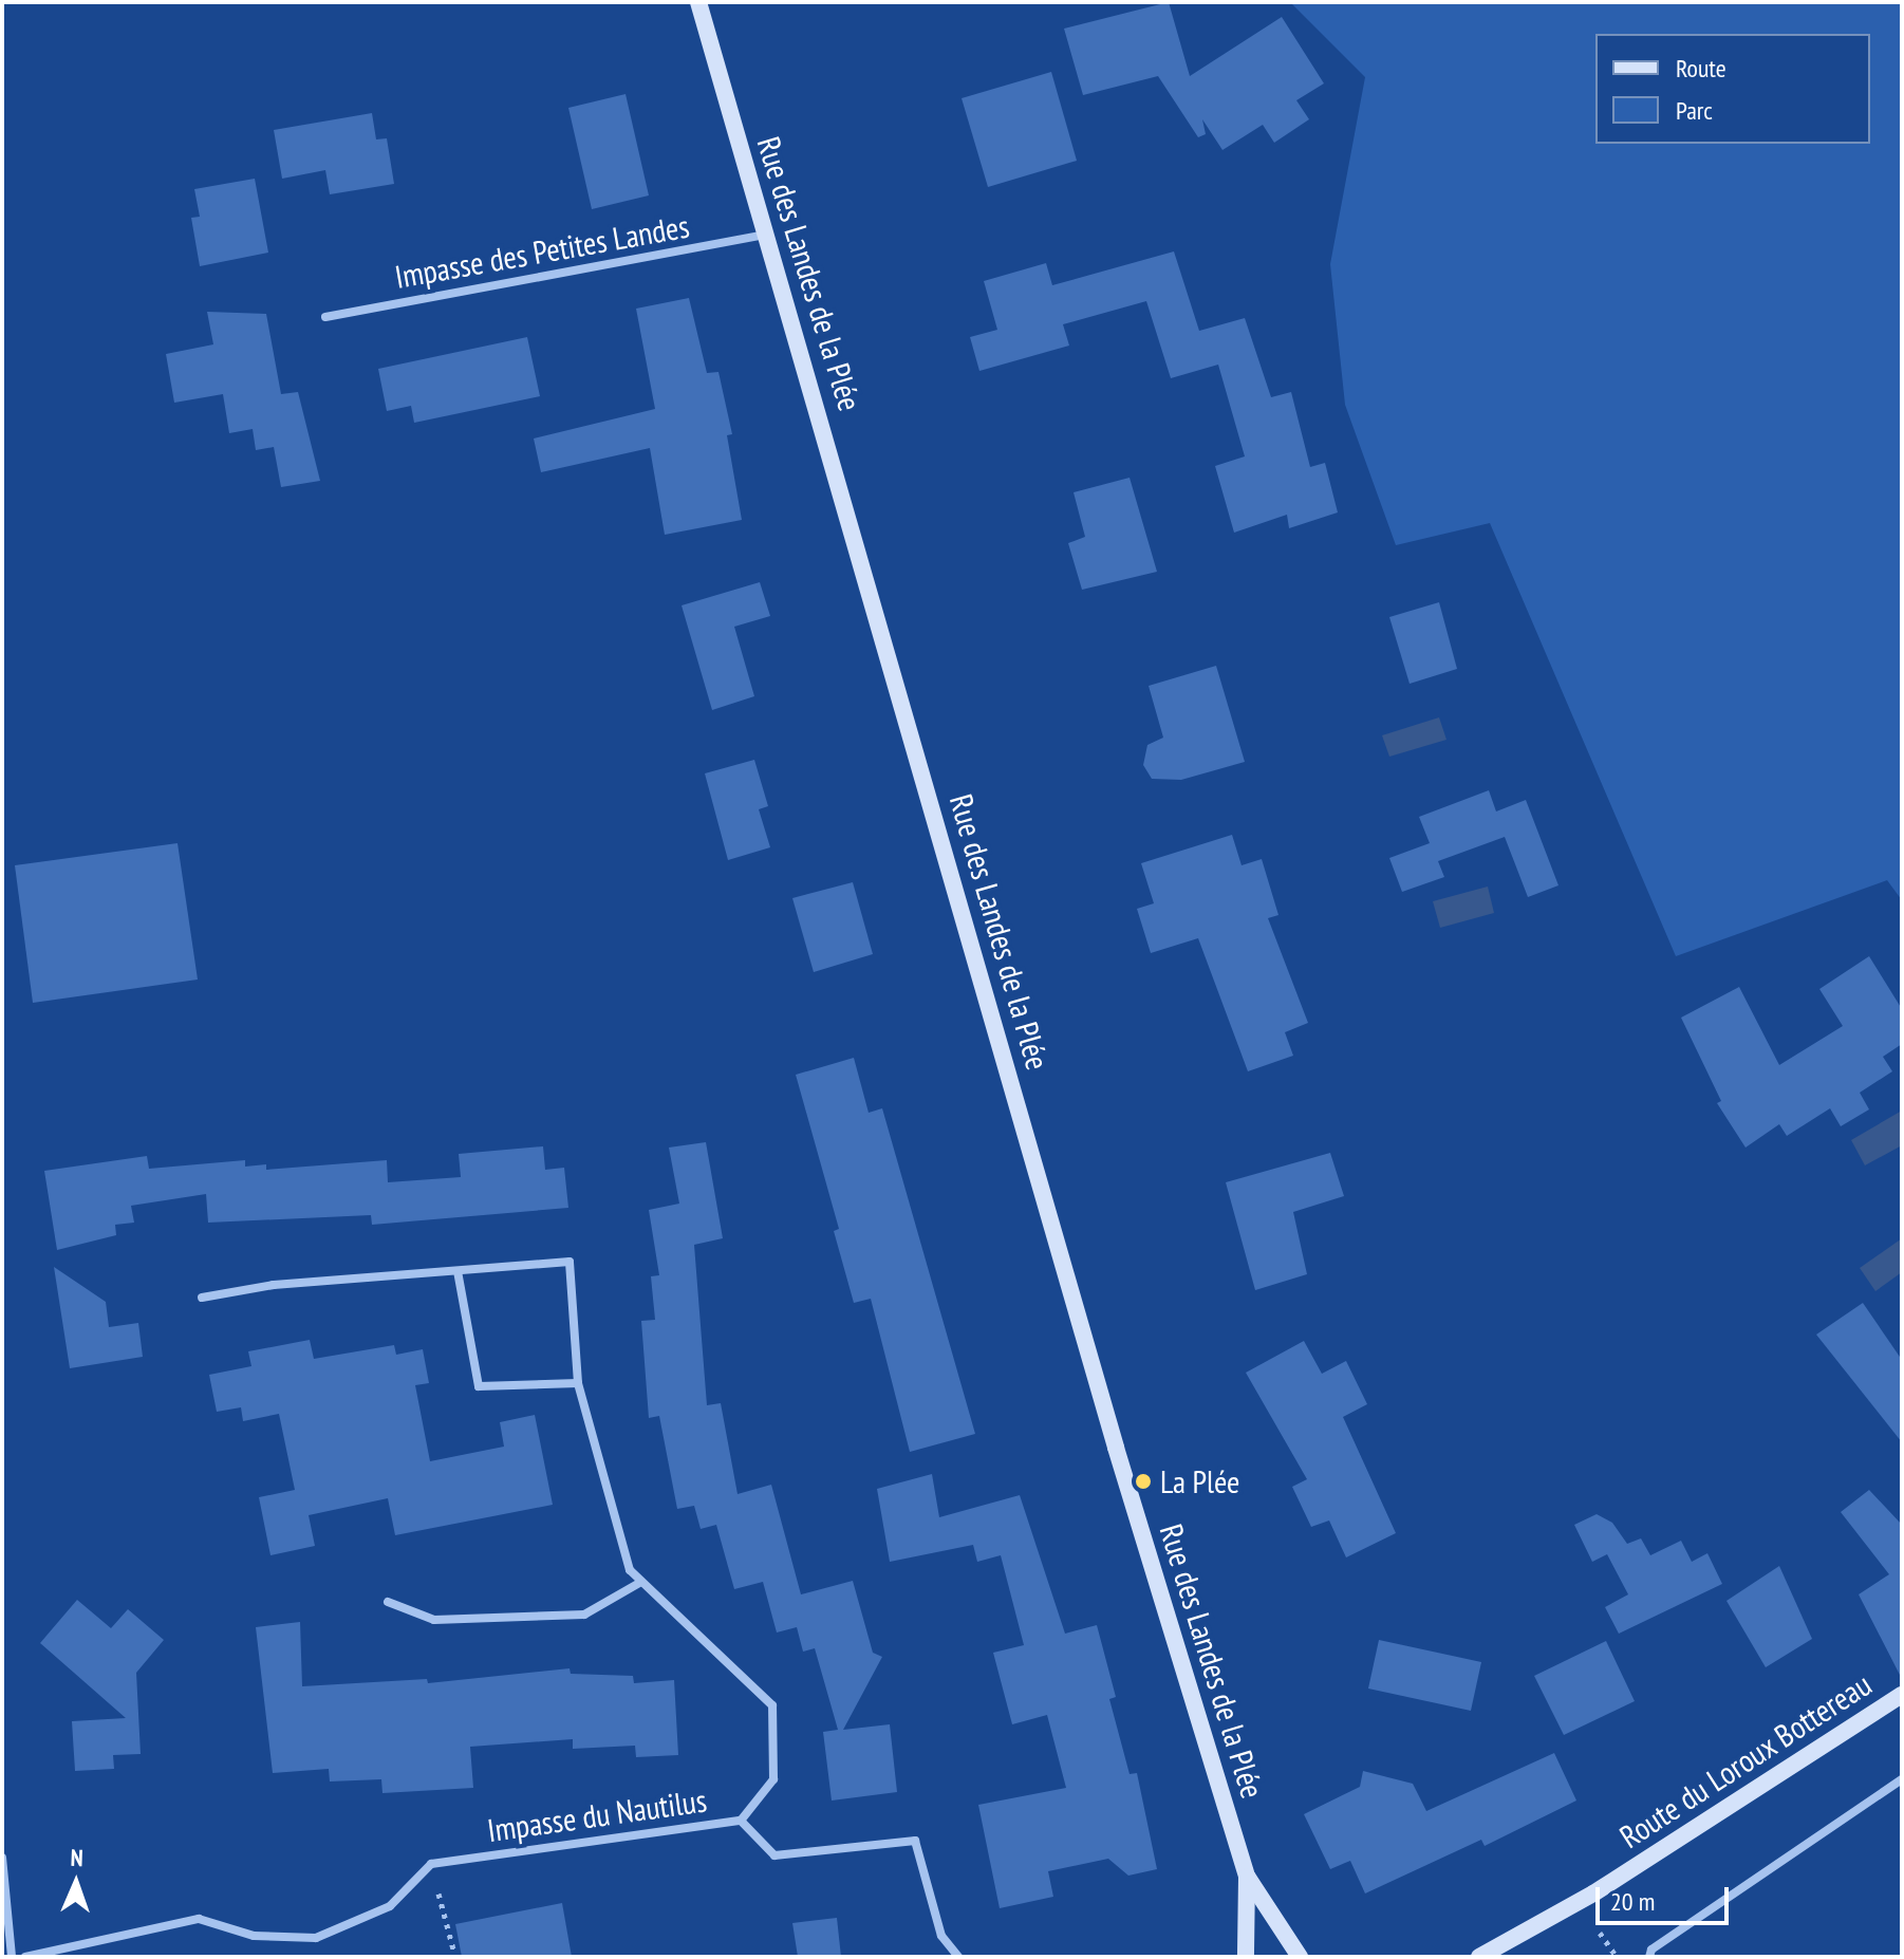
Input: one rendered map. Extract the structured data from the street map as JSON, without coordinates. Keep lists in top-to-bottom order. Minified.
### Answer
{"streets":{"street":["Impasse des Petites Landes","Rue des Landes de la Plée","Route du Loroux Bottereau","Impasse du Nautilus"]},"crossings":[["Impasse des Petites Landes","Rue des Landes de la Plée"]],"places":["La Plée"],"legend":["Route","Parc"],"scale_bar":"20 m","north":"top"}
